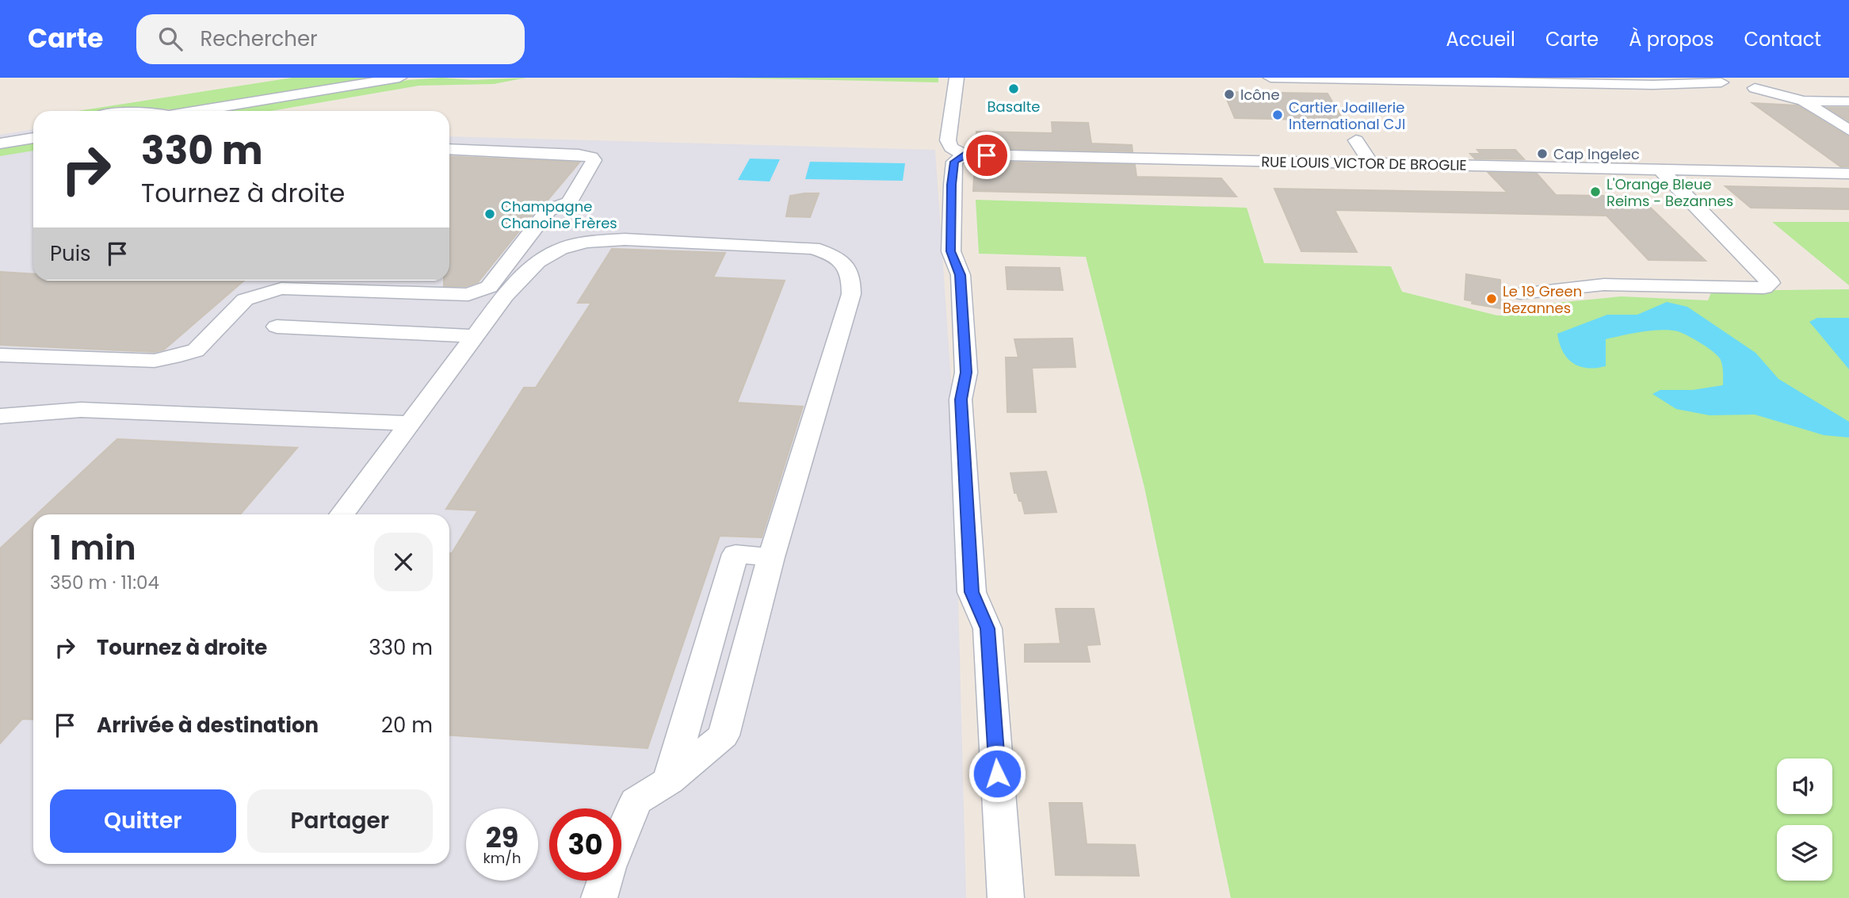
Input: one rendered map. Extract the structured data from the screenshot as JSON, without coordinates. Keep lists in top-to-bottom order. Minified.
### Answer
{"streets":{"street":["RUE LOUIS VICTOR DE BROGLIE"]},"places":["Basalte","Icône","Cartier Joaillerie International CJI","Cap Ingelec","L'Orange Bleue Reims - Bezannes","Champagne Chanoine Frères","Le 19 Green Bezannes"],"page":{"header":"Carte","search":"Rechercher","nav":["Accueil","Carte","À propos","Contact"],"turn":["330 m","Tournez à droite"],"then":"Puis","heading":["1 min","350 m · 11:04"],"list":[{"name":"Tournez à droite","value":"330 m"},{"name":"Arrivée à destination","value":"20 m"}],"buttons":["Quitter","Partager"],"speed":"29 km/h","limit":"30"}}
